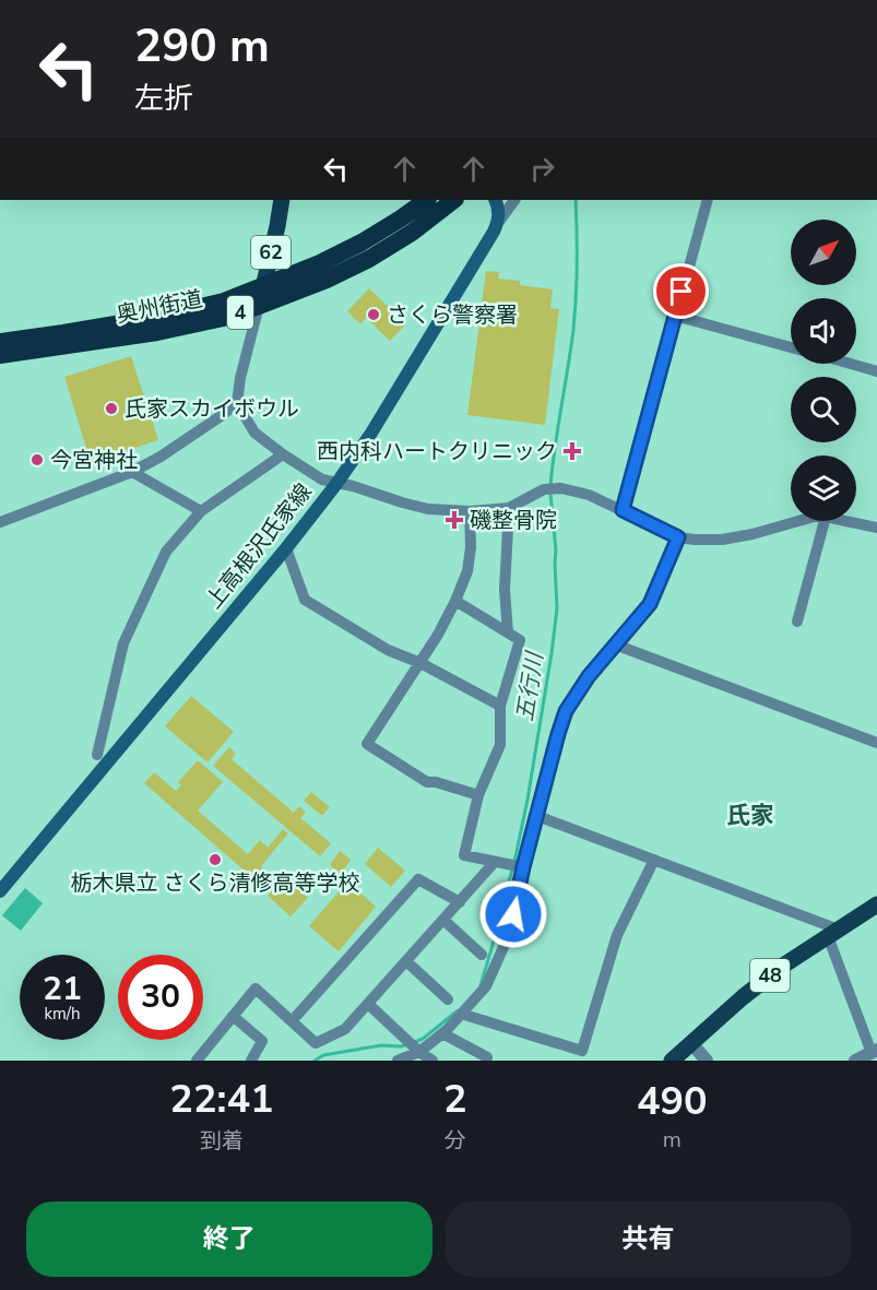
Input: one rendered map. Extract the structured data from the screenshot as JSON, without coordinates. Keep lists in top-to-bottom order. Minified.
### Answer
{"streets":{"highway":["奥州街道","4"],"main road":["62","上高根沢氏家線","48"]},"crossings":[["62","奥州街道"]],"districts":["氏家"],"water":["五行川"],"places":{"other":["さくら警察署","氏家スカイボウル","今宮神社","栃木県立 さくら清修高等学校"],"health":["西内科ハートクリニック","磯整骨院"]},"north":"top right","page":{"turn":["290 m","左折"],"speed":"21 km/h","limit":"30","eta":["22:41","到着","2","分","490","m"],"buttons":["終了","共有"]}}
